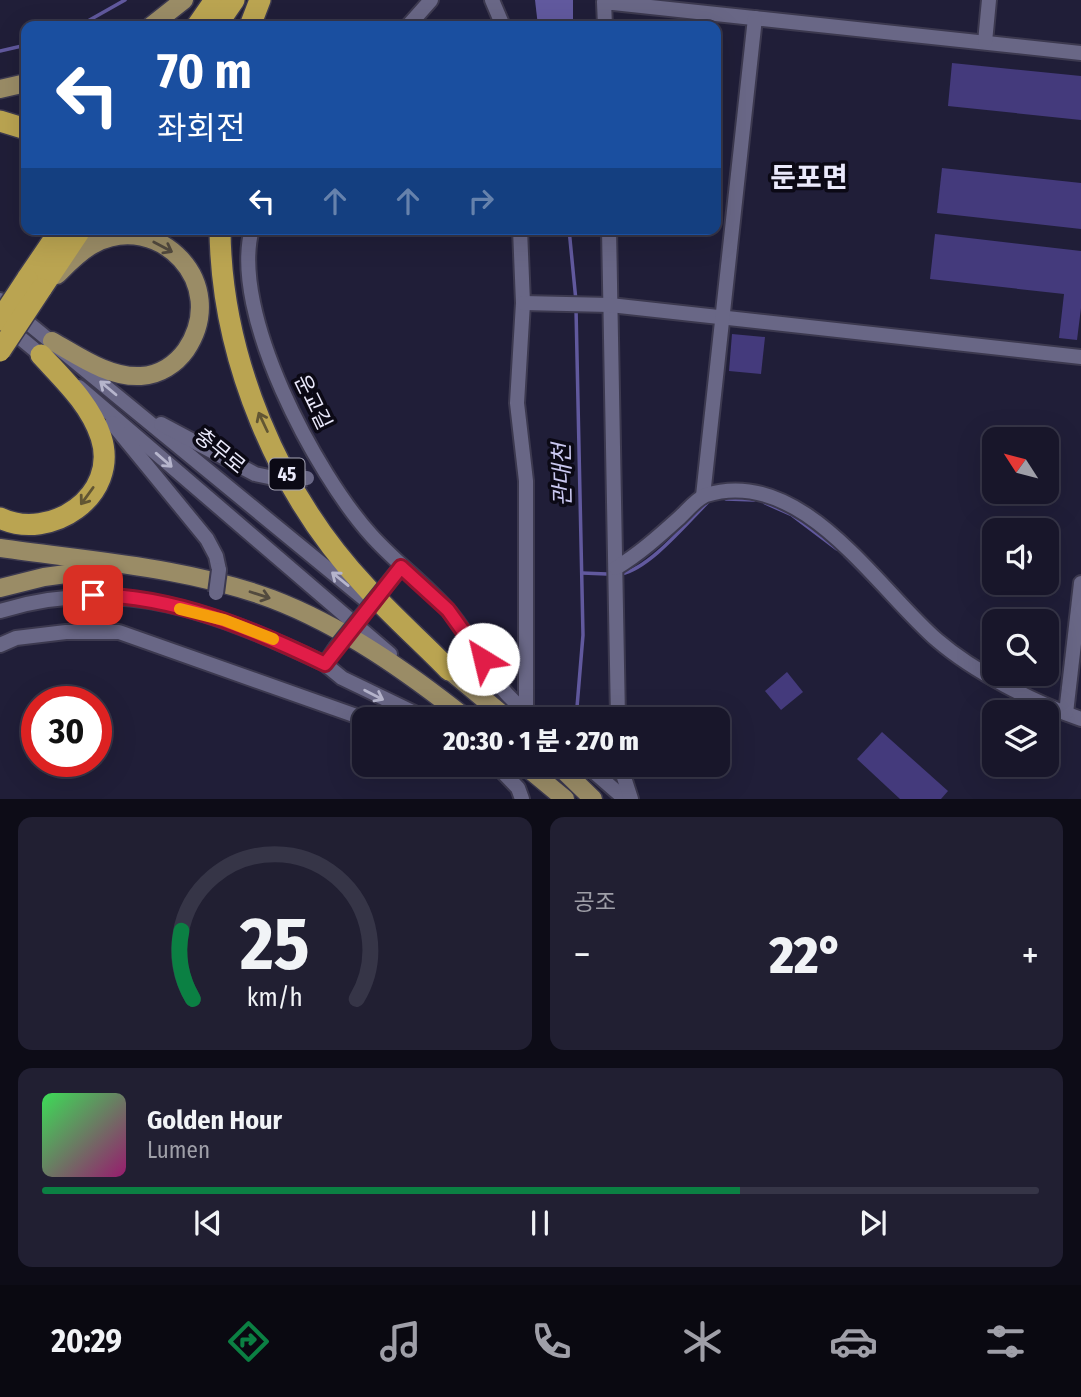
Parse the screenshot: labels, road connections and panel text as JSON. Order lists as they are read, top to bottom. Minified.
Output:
{"streets":{"highway":["45"],"main road":["충무로"],"street":["운교길"]},"crossings":[["충무로","45"]],"districts":["둔포면"],"water":["관대천"],"north":"top left","page":{"turn":["70 m","좌회전"],"limit":"30","trip":"20:30 · 1 분 · 270 m","tile":"공조","heat":["−","22°","+"],"song":["Golden Hour","Lumen"],"tabs":"20:29","gauge":["25","km/h"]}}
